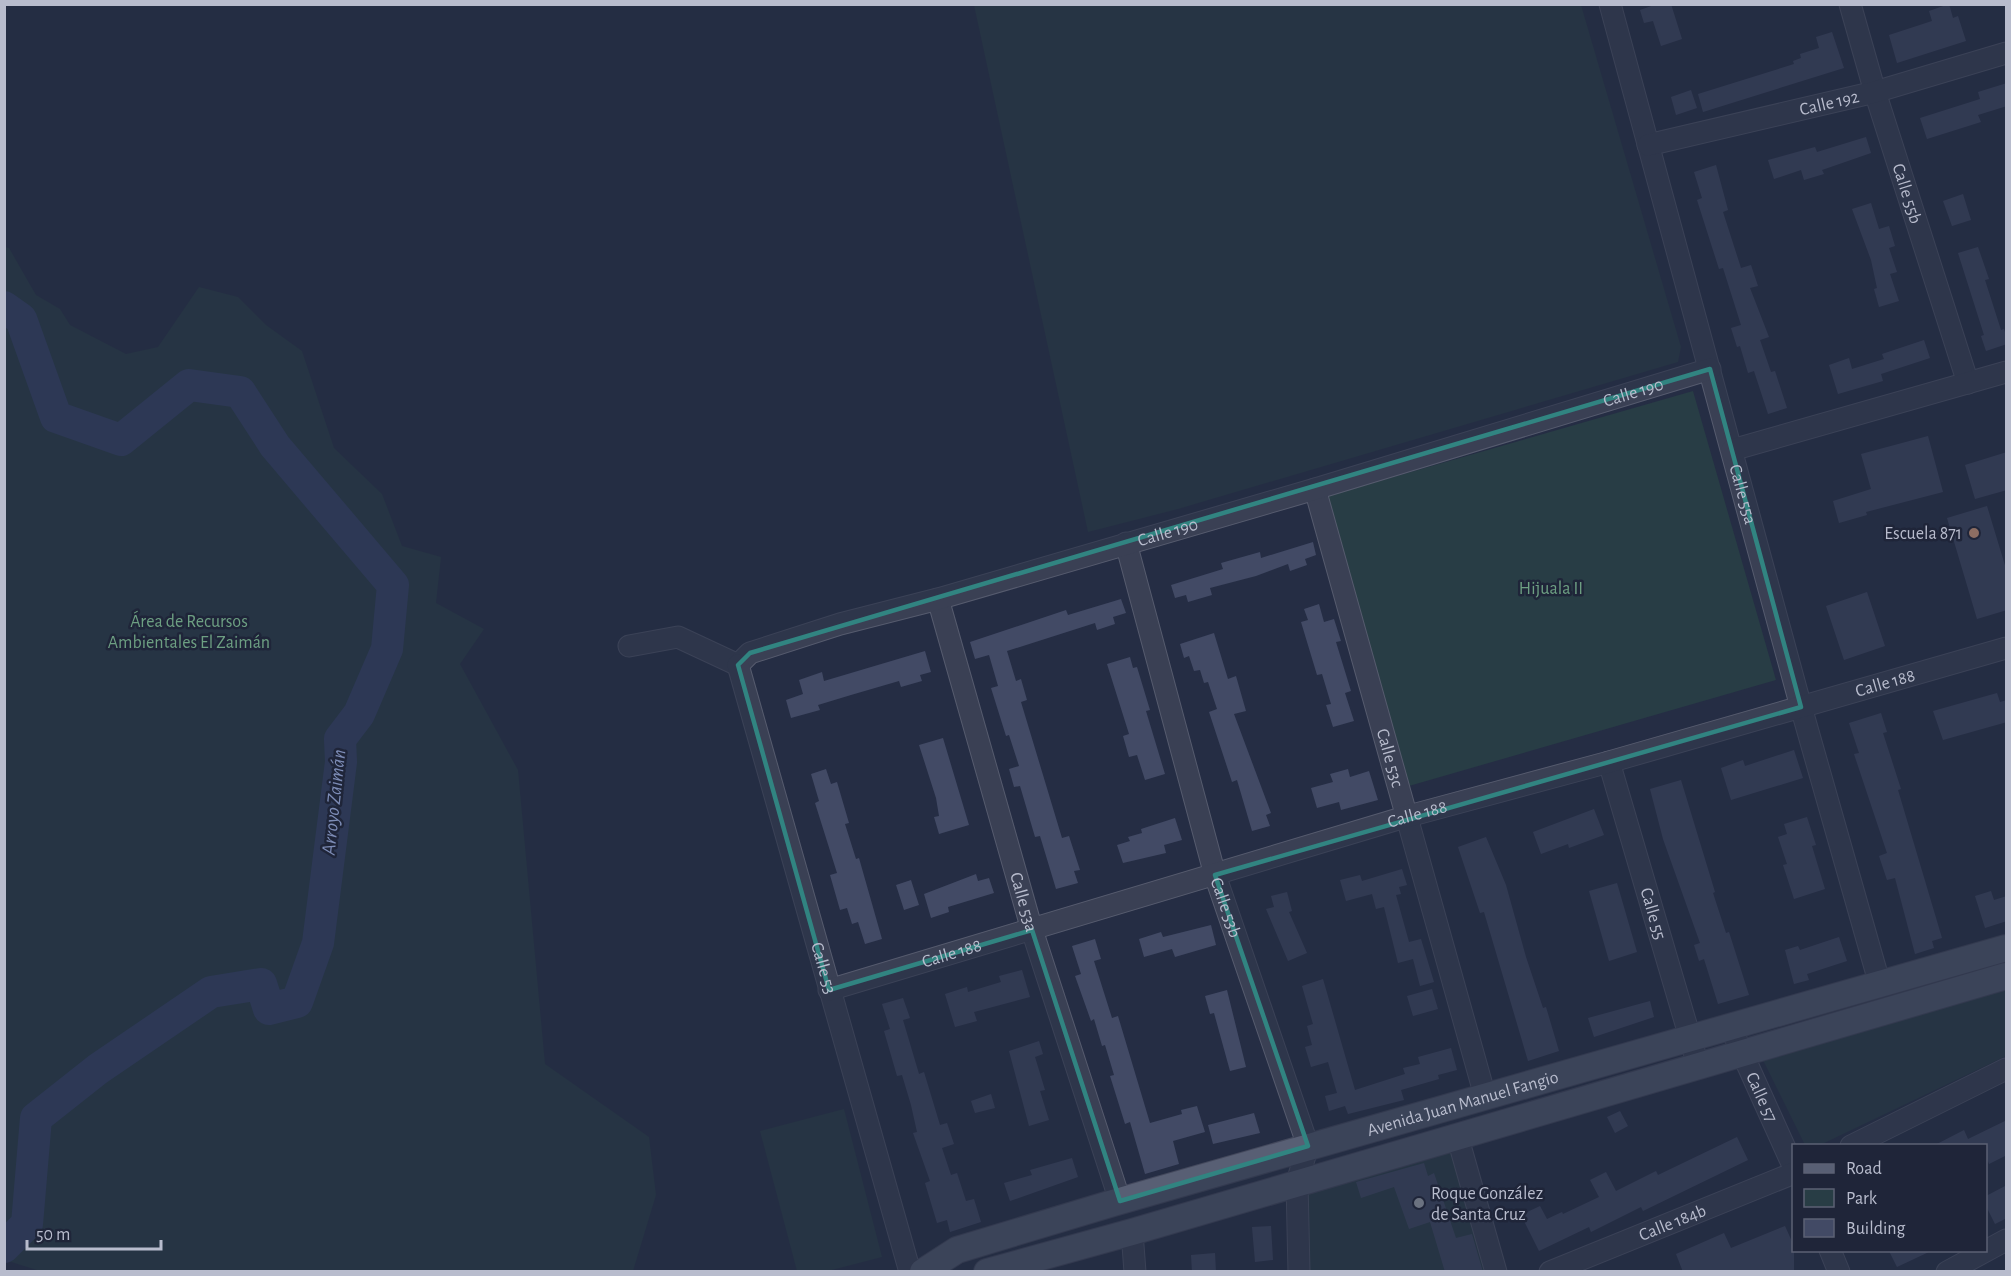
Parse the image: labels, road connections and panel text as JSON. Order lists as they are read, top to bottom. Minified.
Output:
{"streets":{"main road":["Avenida Juan Manuel Fangio"],"street":["Calle 192","Calle 55b","Calle 190","Calle 55a","Calle 188","Calle 53c","Calle 53a","Calle 53b","Calle 55","Calle 53","Calle 57","Calle 184b"]},"crossings":[["Calle 192","Calle 55b"],["Calle 192","Calle 55a"],["Calle 190","Calle 55a"],["Calle 190","Calle 53c"],["Calle 190","Calle 53a"],["Calle 190","Calle 53b"],["Calle 190","Calle 53"],["Calle 55a","Calle 188"],["Calle 55a","Avenida Juan Manuel Fangio"],["Calle 188","Calle 53c"],["Calle 188","Calle 53a"],["Calle 188","Calle 53b"],["Calle 188","Calle 55"],["Calle 188","Calle 53"],["Calle 53c","Avenida Juan Manuel Fangio"],["Calle 53a","Avenida Juan Manuel Fangio"],["Calle 53b","Avenida Juan Manuel Fangio"],["Calle 55","Avenida Juan Manuel Fangio"],["Calle 57","Avenida Juan Manuel Fangio"]],"water":["Arroyo Zaimán"],"parks":["Hijuala II","Área de Recursos Ambientales El Zaimán"],"places":["Escuela 871","Roque González de Santa Cruz"],"legend":["Road","Park","Building"],"scale_bar":"50 m"}
